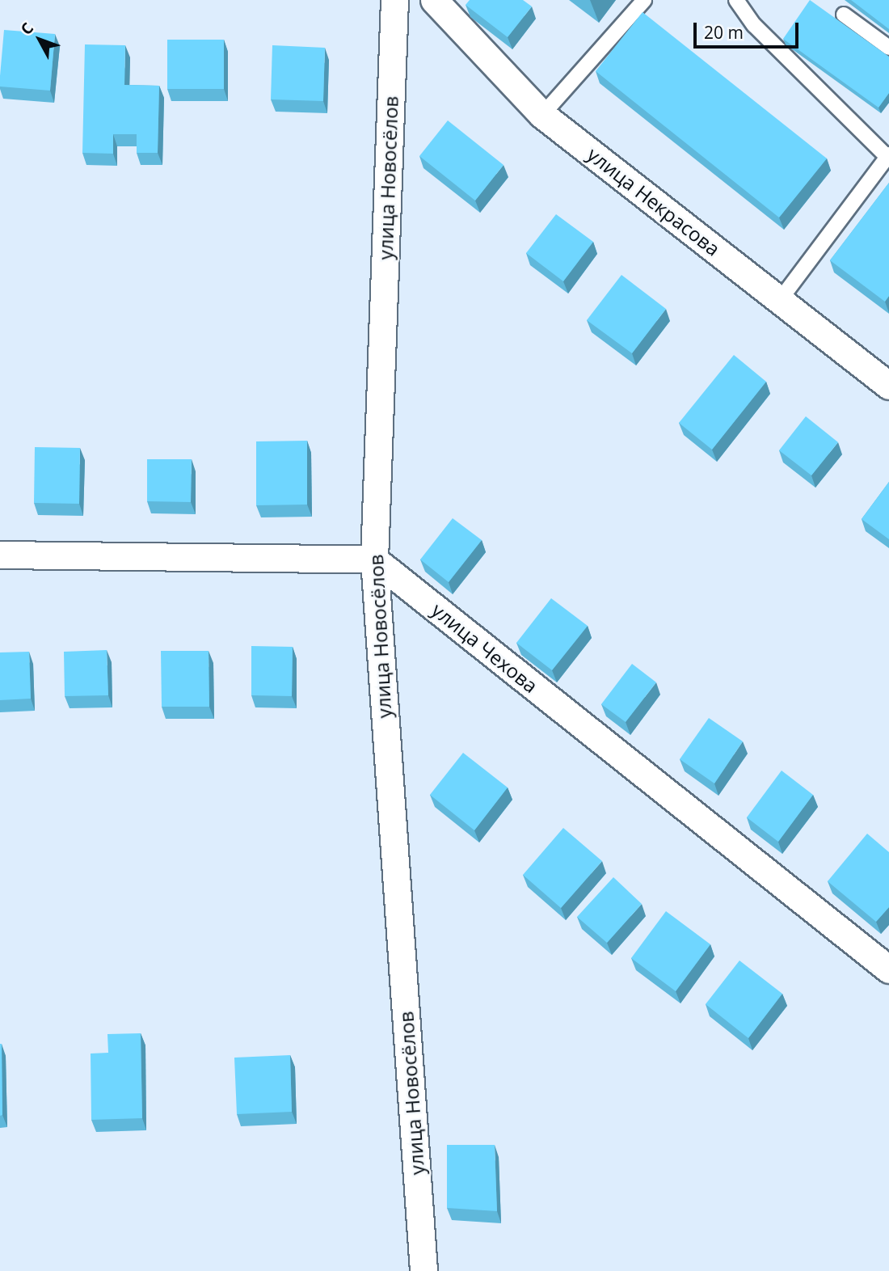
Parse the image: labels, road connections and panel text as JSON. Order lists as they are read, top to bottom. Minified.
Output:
{"streets":{"street":["улица Новосёлов","улица Некрасова","улица Чехова"]},"crossings":[["улица Новосёлов","улица Чехова"]],"scale_bar":"20 m","north":"top left"}
